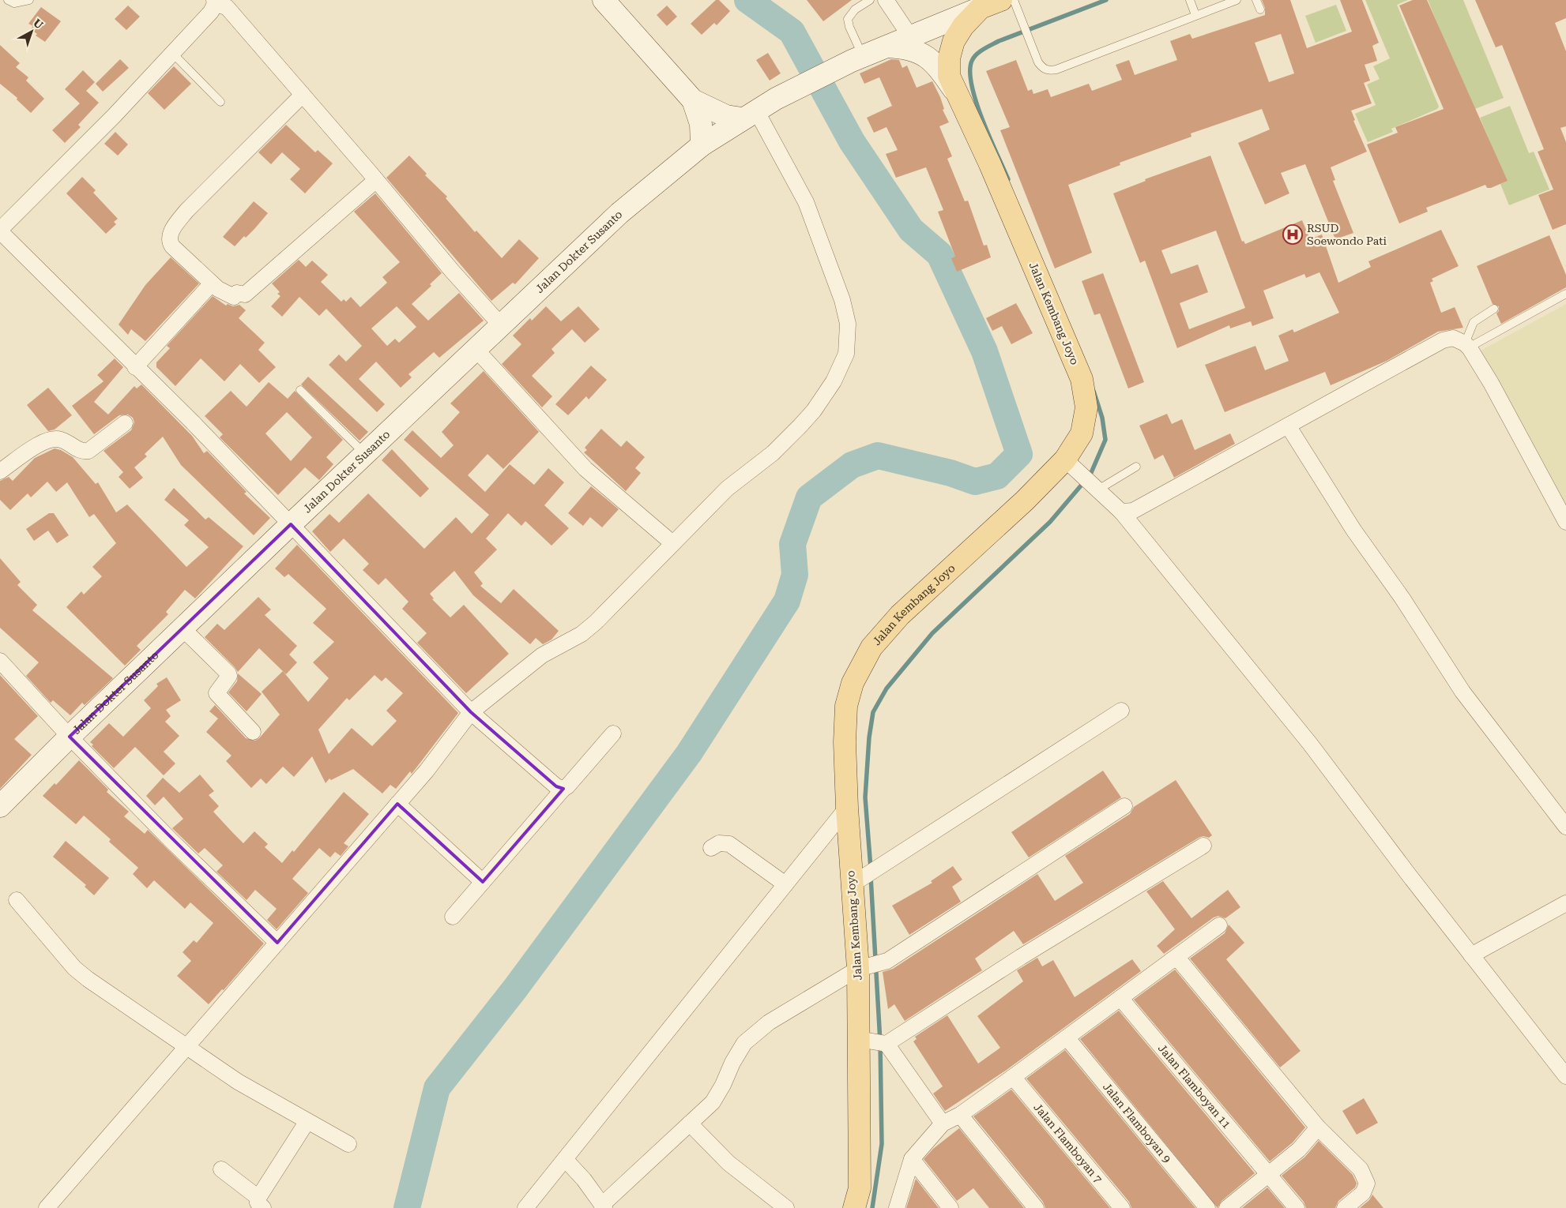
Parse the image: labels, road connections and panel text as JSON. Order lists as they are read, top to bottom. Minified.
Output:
{"streets":{"main road":["Jalan Dokter Susanto","Jalan Kembang Joyo"],"street":["Jalan Flamboyan 11","Jalan Flamboyan 9","Jalan Flamboyan 7"]},"places":{"hospital":["RSUD Soewondo Pati"]},"north":"top right"}
